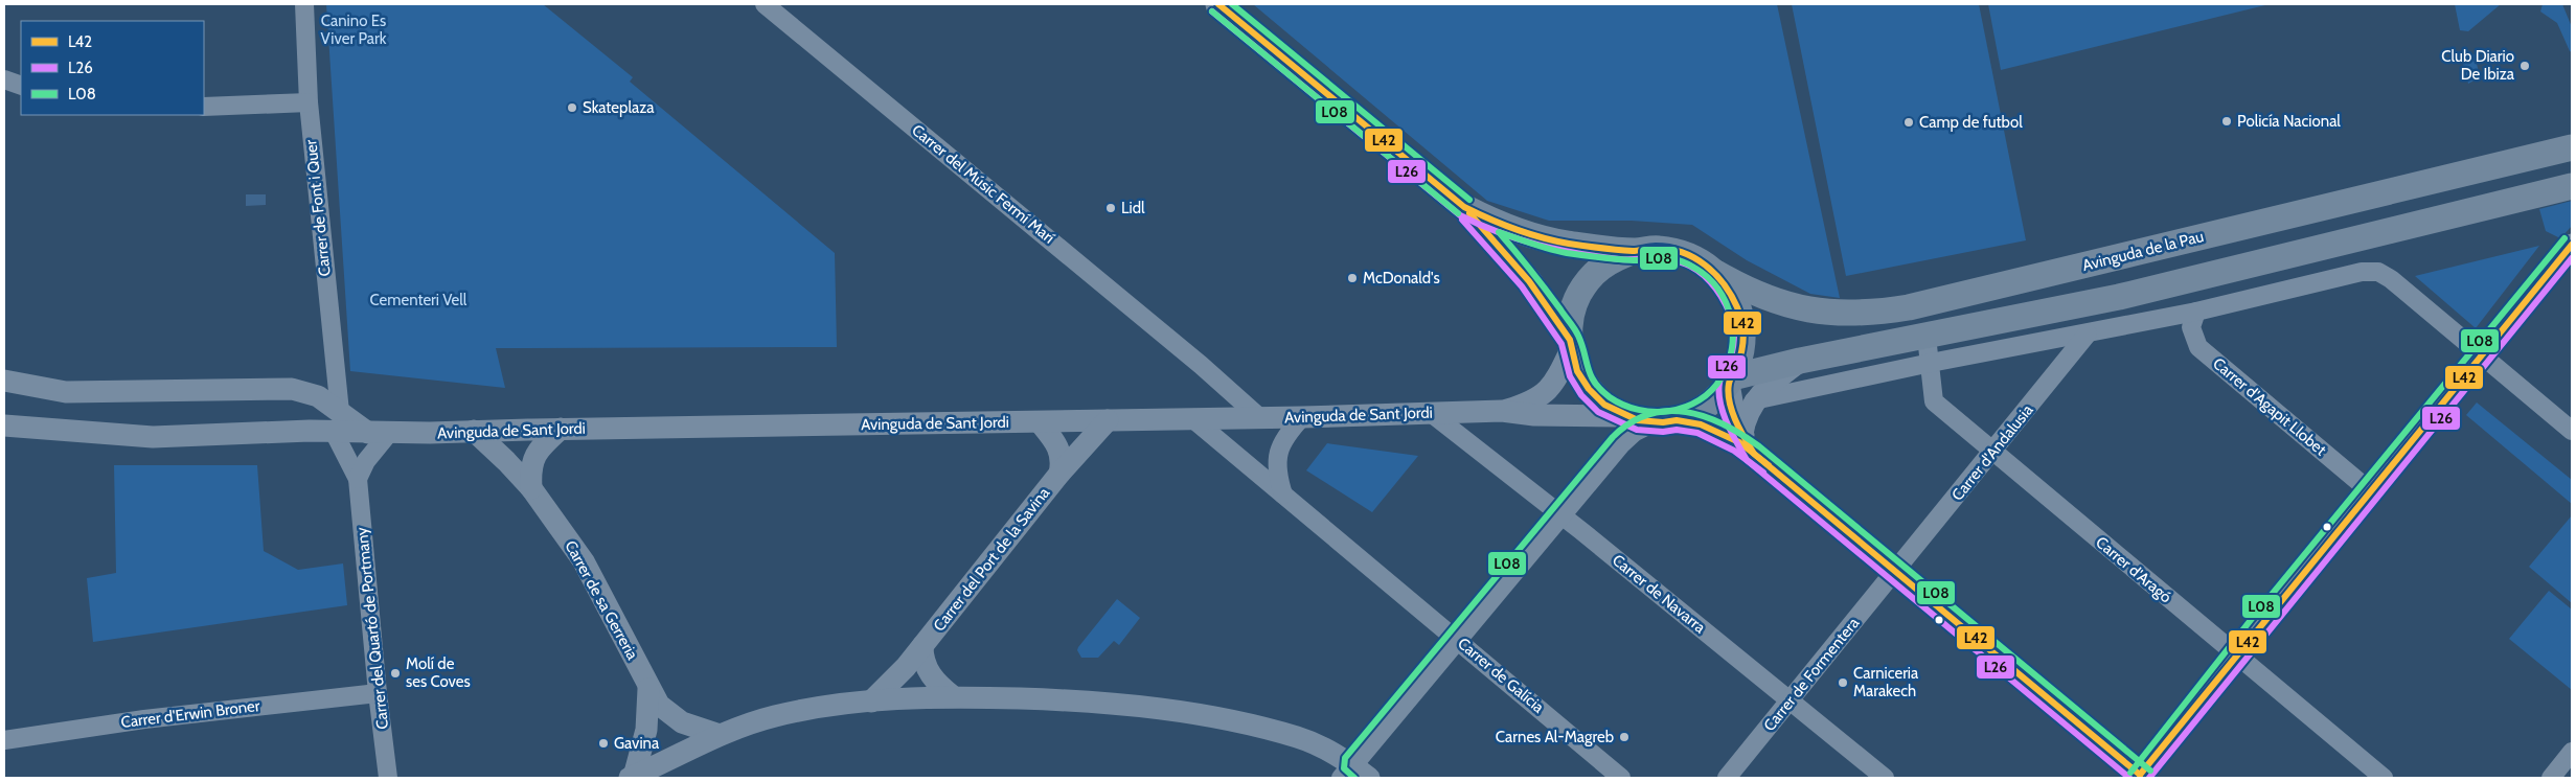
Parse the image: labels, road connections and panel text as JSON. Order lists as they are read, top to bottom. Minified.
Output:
{"streets":{"main road":["Avinguda de la Pau"],"street":["Carrer del Músic Fermí Marí","Carrer de Font i Quer","Carrer d'Agapit Llobet","Avinguda de Sant Jordi","Carrer d'Andalusia","Carrer del Port de la Savina","Carrer d'Aragó","Carrer de Navarra","Carrer de sa Gerreria","Carrer del Quartó de Portmany","Carrer de Formentera","Carrer de Galícia","Carrer d'Erwin Broner"]},"crossings":[["Carrer del Músic Fermí Marí","Avinguda de Sant Jordi"],["Carrer de Font i Quer","Avinguda de Sant Jordi"],["Carrer de Font i Quer","Carrer del Quartó de Portmany"],["Avinguda de la Pau","Avinguda de Sant Jordi"],["Avinguda de Sant Jordi","Carrer del Port de la Savina"],["Avinguda de Sant Jordi","Carrer de Navarra"],["Avinguda de Sant Jordi","Carrer de sa Gerreria"],["Avinguda de Sant Jordi","Carrer del Quartó de Portmany"],["Avinguda de Sant Jordi","Carrer de Galícia"],["Carrer d'Andalusia","Carrer d'Aragó"],["Carrer d'Andalusia","Carrer de Formentera"],["Carrer de Navarra","Carrer de Formentera"],["Carrer del Quartó de Portmany","Carrer d'Erwin Broner"]],"parks":["Canino Es Viver Park","Cementeri Vell"],"places":["Club Diario De Ibiza","Skateplaza","Policía Nacional","Camp de futbol","Lidl","McDonald's","Molí de ses Coves","Carniceria Marakech","Carnes Al-Magreb","Gavina"],"lines":["transit line L42","transit line L08","transit line L26"],"legend":["L42","L26","L08"]}
